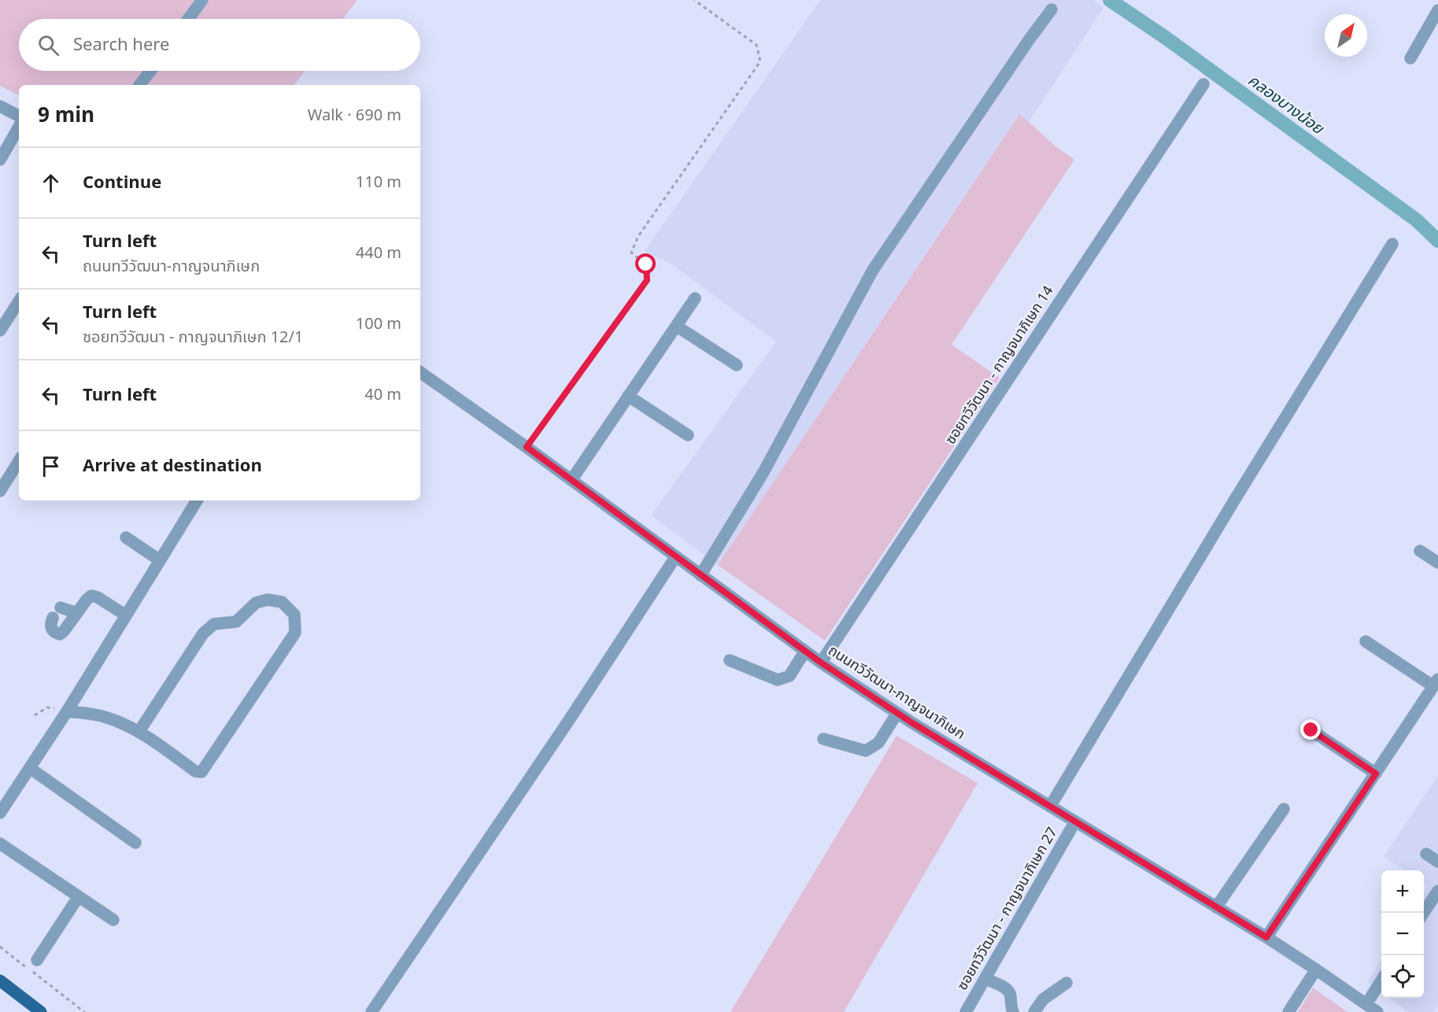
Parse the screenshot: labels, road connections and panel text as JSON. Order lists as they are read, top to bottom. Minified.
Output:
{"streets":{"street":["ซอยทวีวัฒนา - กาญจนาภิเษก 14","ถนนทวีวัฒนา-กาญจนาภิเษก","ซอยทวีวัฒนา - กาญจนาภิเษก 27"]},"crossings":[["ซอยทวีวัฒนา - กาญจนาภิเษก 14","ถนนทวีวัฒนา-กาญจนาภิเษก"],["ถนนทวีวัฒนา-กาญจนาภิเษก","ซอยทวีวัฒนา - กาญจนาภิเษก 27"]],"water":["คลองบางน้อย"],"north":"top right","page":{"search":"Search here","heading":["9 min","Walk · 690 m"],"list":[["Continue","110 m"],["Turn left","ถนนทวีวัฒนา-กาญจนาภิเษก","440 m"],["Turn left","ซอยทวีวัฒนา - กาญจนาภิเษก 12/1","100 m"],["Turn left","40 m"],"Arrive at destination"],"map_buttons":["+","−"]}}
